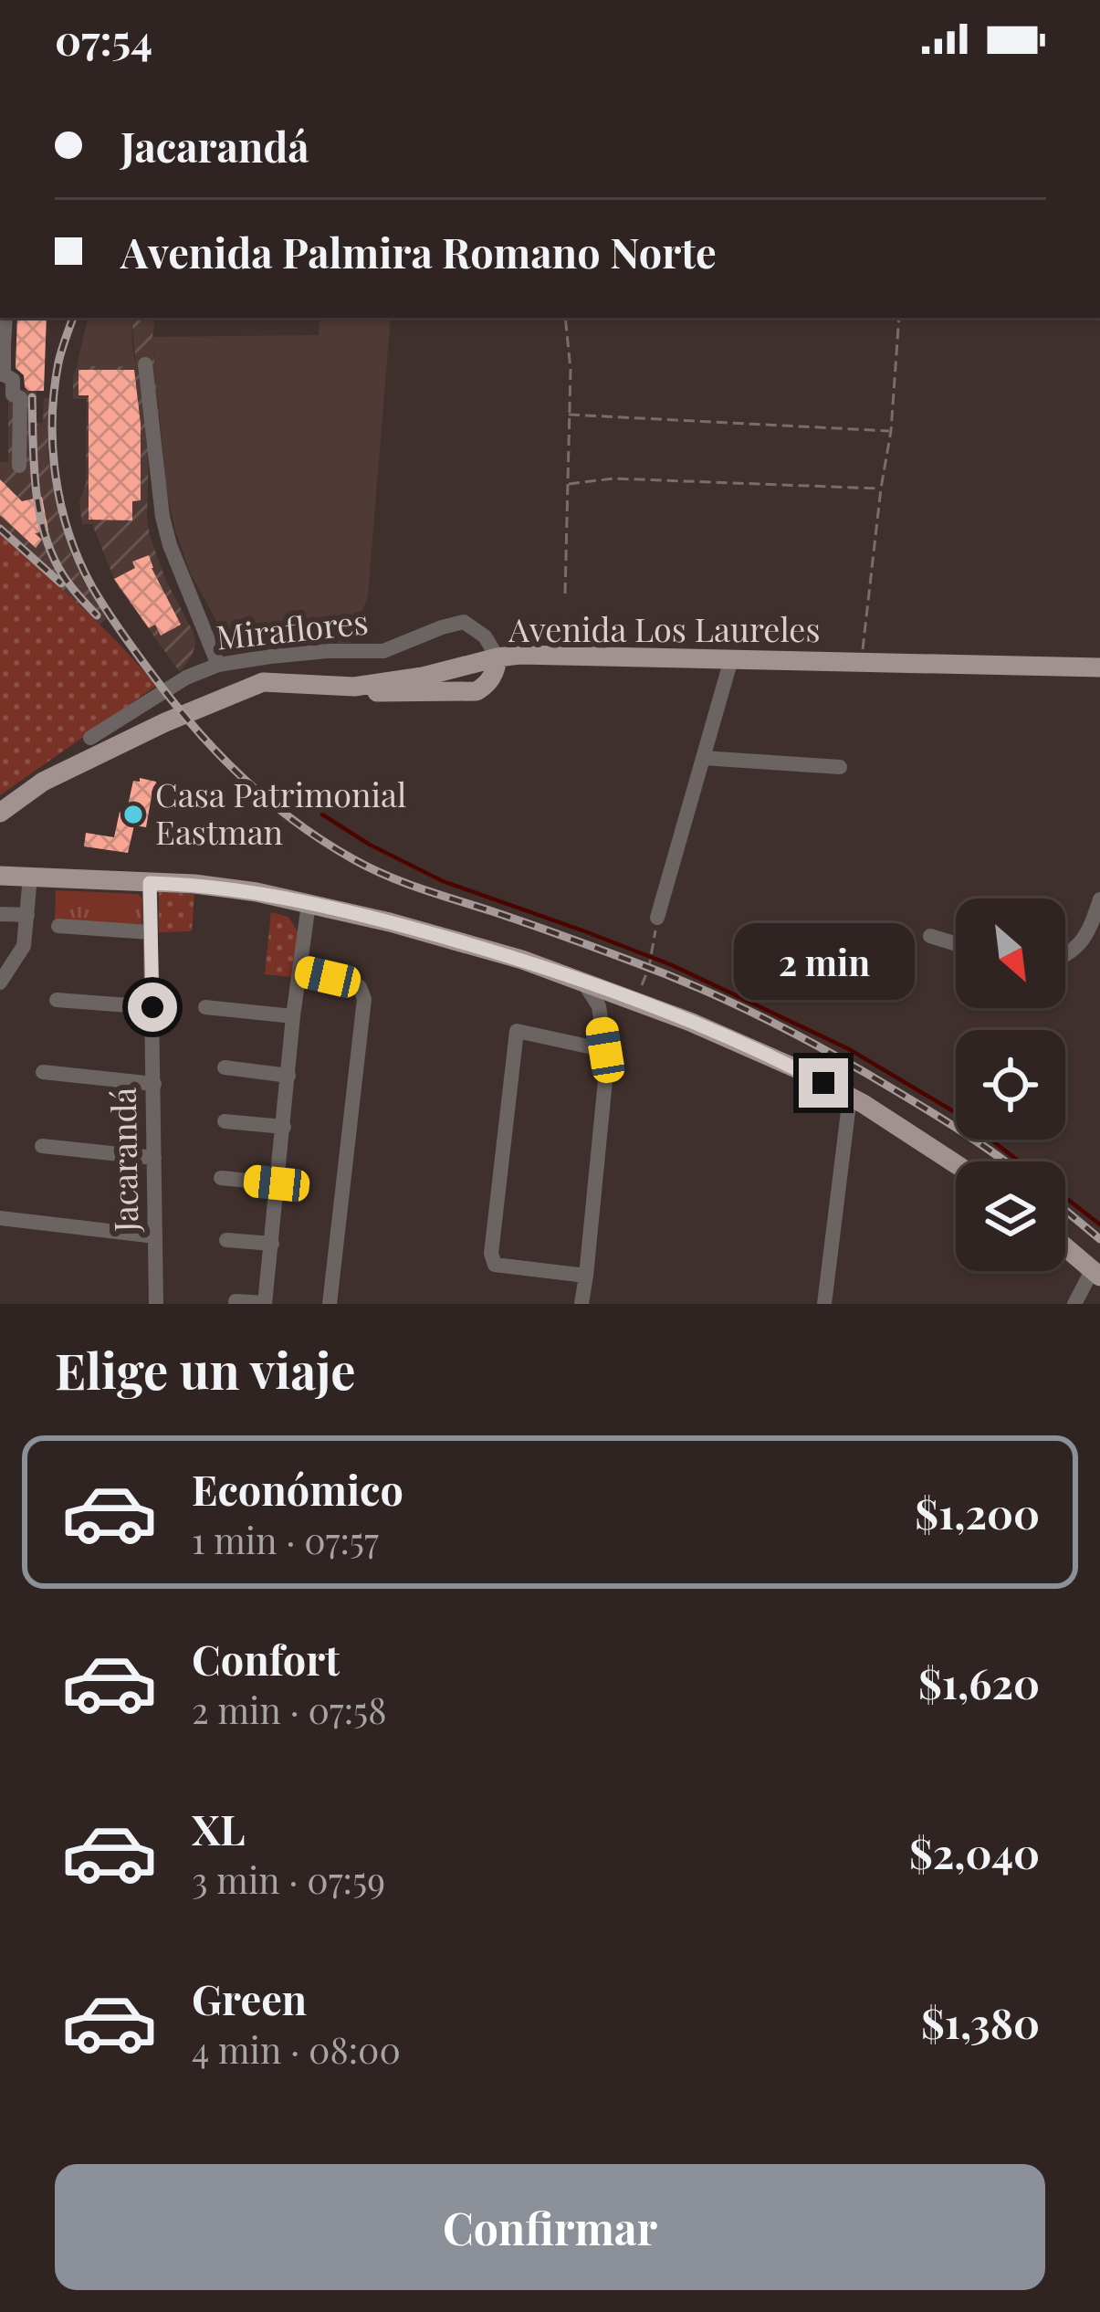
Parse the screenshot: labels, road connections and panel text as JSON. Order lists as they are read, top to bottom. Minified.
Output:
{"streets":{"main road":["Avenida Los Laureles"],"street":["Miraflores","Jacarandá"]},"crossings":[["Miraflores","Avenida Los Laureles"]],"places":["Casa Patrimonial Eastman"],"north":"bottom right","page":{"status":"07:54","banner":["Jacarandá","Avenida Palmira Romano Norte"],"bubble":"2 min","heading":"Elige un viaje","list":[{"name":"Económico","note":"1 min · 07:57","value":"$1,200"},{"name":"Confort","note":"2 min · 07:58","value":"$1,620"},{"name":"XL","note":"3 min · 07:59","value":"$2,040"},{"name":"Green","note":"4 min · 08:00","value":"$1,380"}],"buttons":"Confirmar"}}
